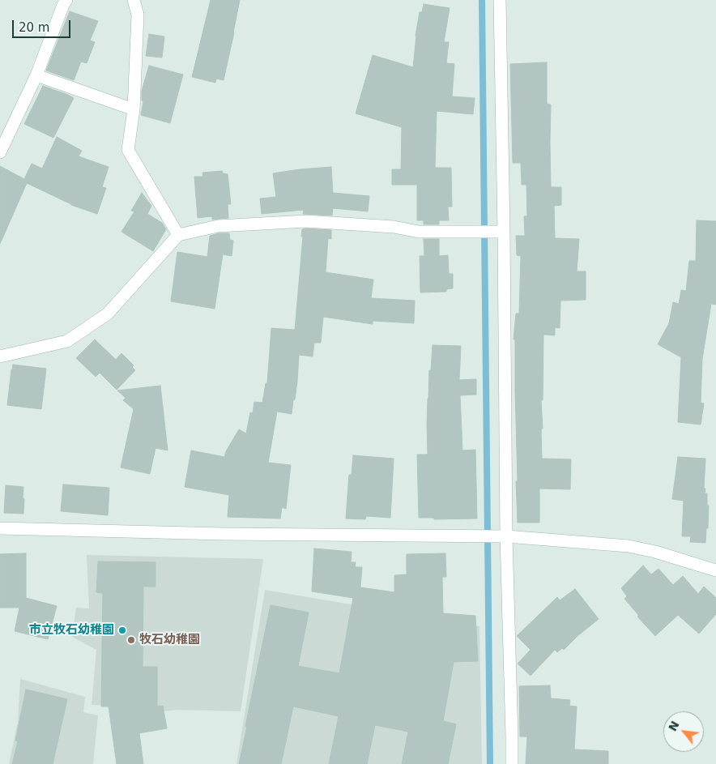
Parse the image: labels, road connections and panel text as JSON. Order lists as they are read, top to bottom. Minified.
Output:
{"places":["市立牧石幼稚園","牧石幼稚園"],"scale_bar":"20 m","north":"top left"}
